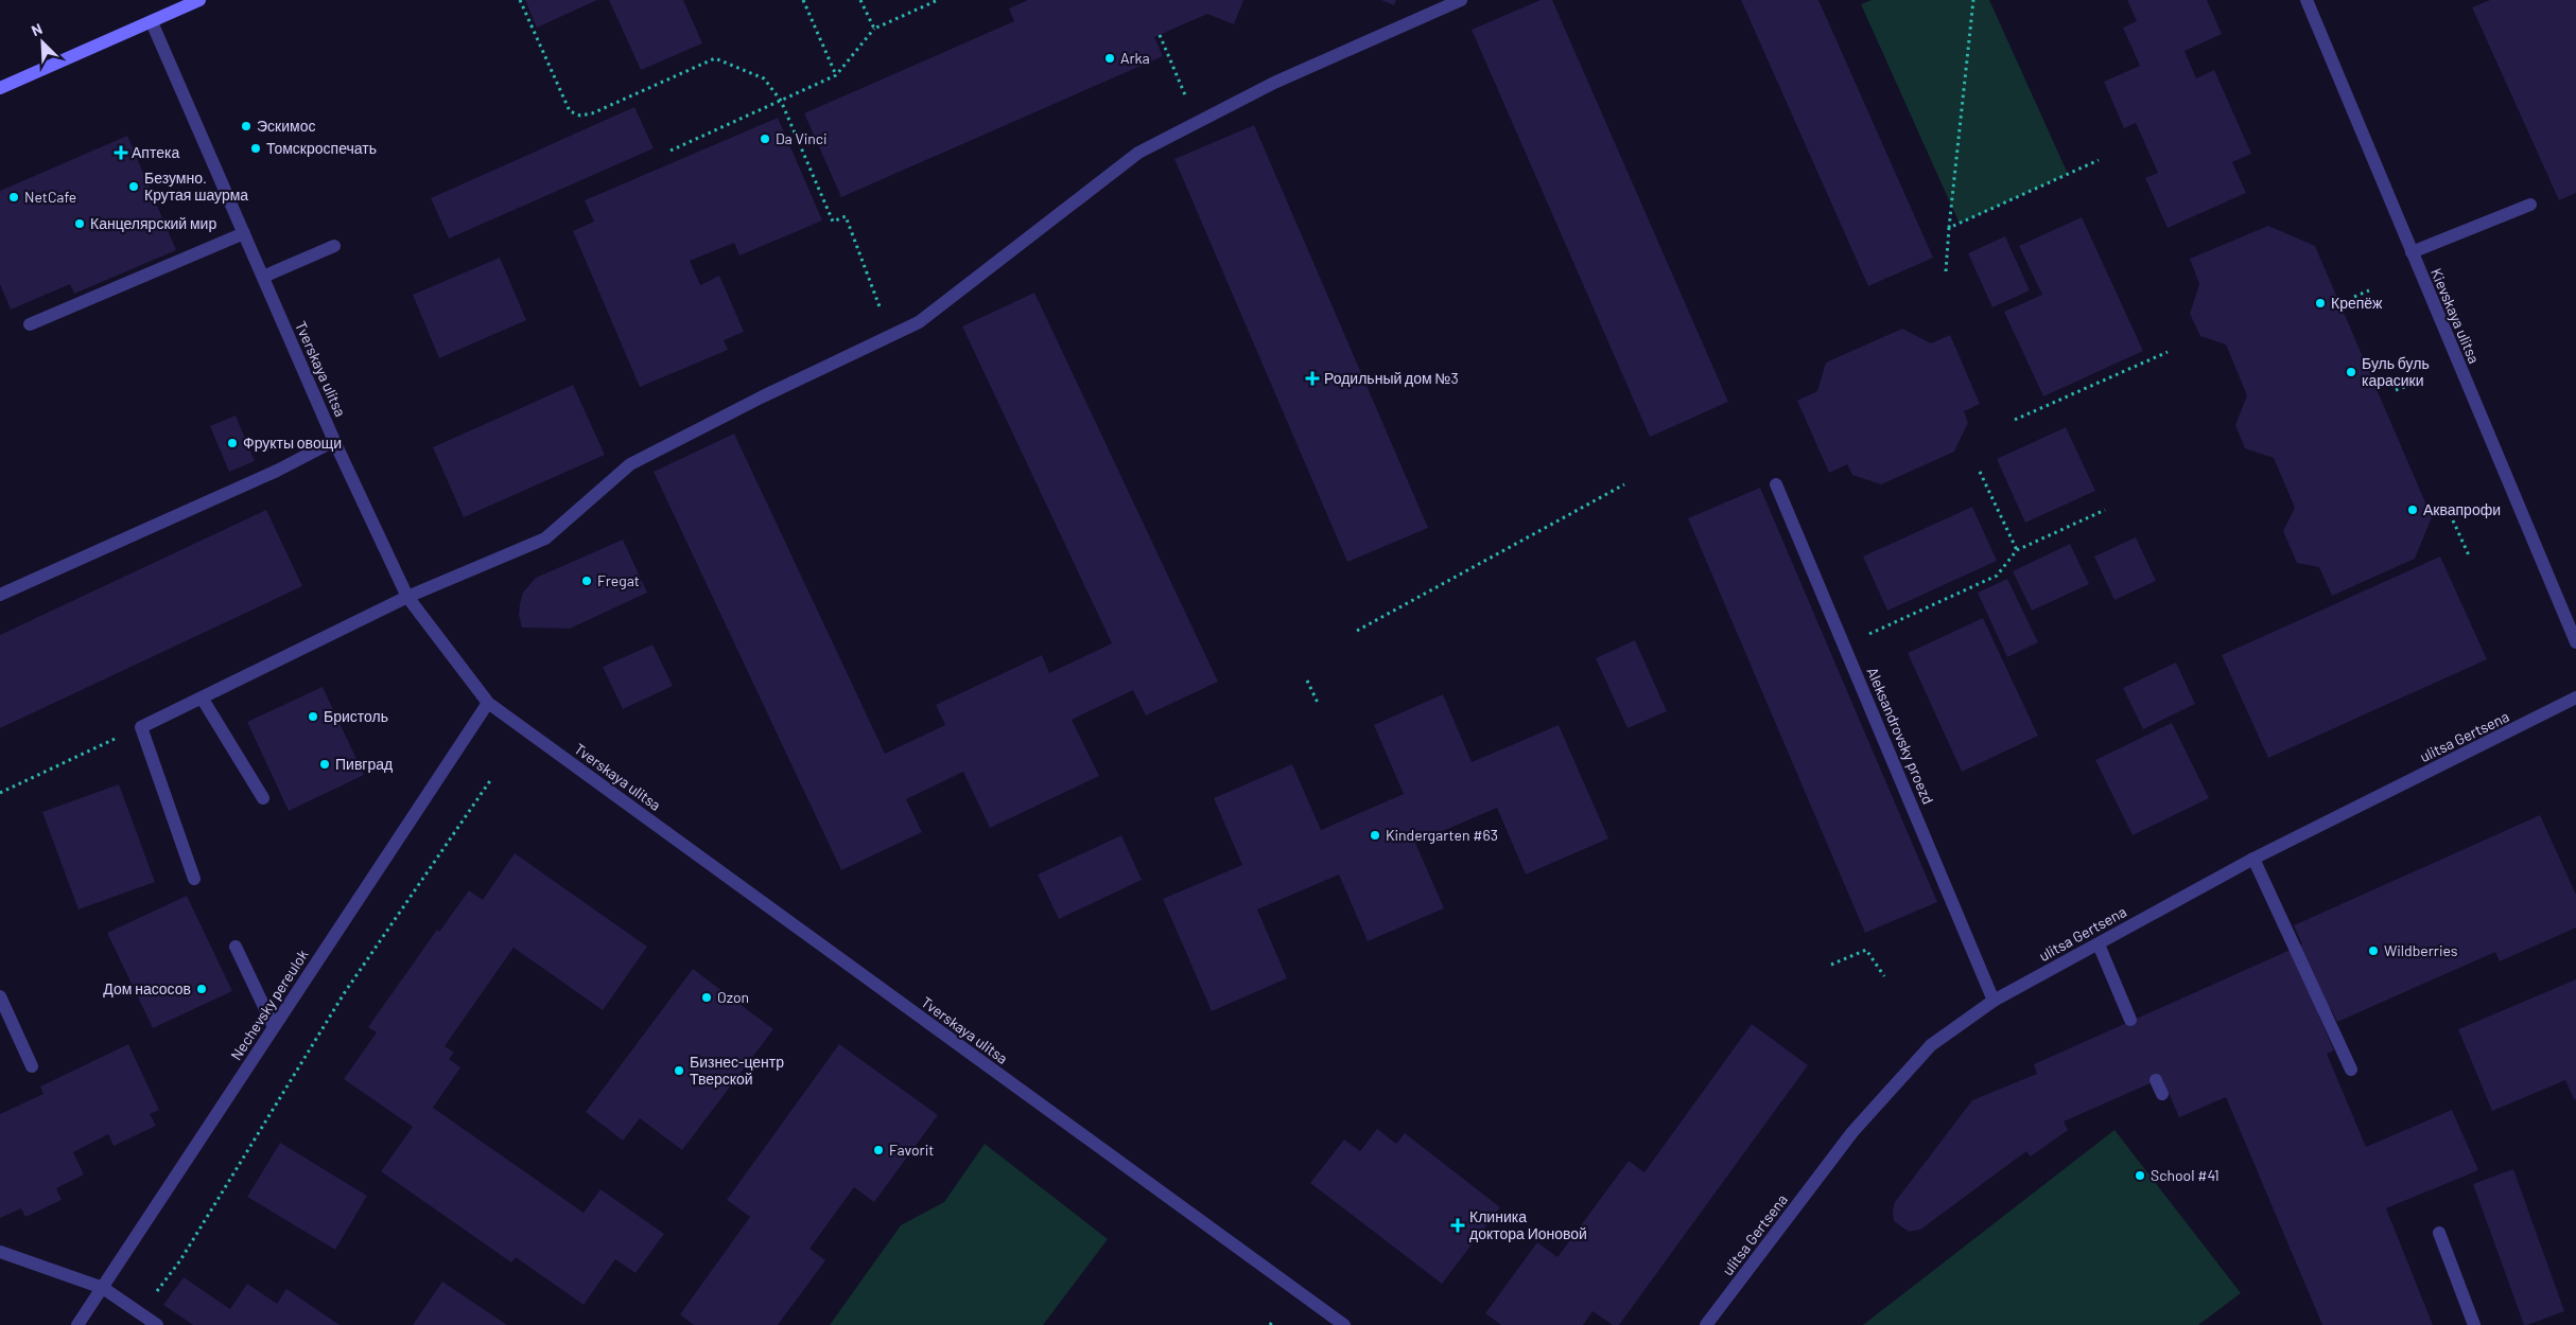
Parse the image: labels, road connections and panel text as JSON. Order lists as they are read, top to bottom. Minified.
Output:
{"streets":{"street":["Kievskaya ulitsa","Tverskaya ulitsa","Aleksandrovsky proezd","ulitsa Gertsena","Nechevsky pereulok"]},"crossings":[["Tverskaya ulitsa","Nechevsky pereulok"],["Aleksandrovsky proezd","ulitsa Gertsena"]],"places":{"other":["Arka","Эскимос","Da Vinci","Томскроспечать","Безумно. Крутая шаурма","NetCafe","Канцелярский мир","Крепёж","Буль буль карасики","Фрукты овощи","Аквапрофи","Fregat","Бристоль","Пивград","Kindergarten #63","Wildberries","Дом насосов","Ozon","Бизнес-центр Тверской","Favorit","School #41"],"health":["Аптека","Родильный дом №3","Клиника доктора Ионовой"]},"north":"top left"}
